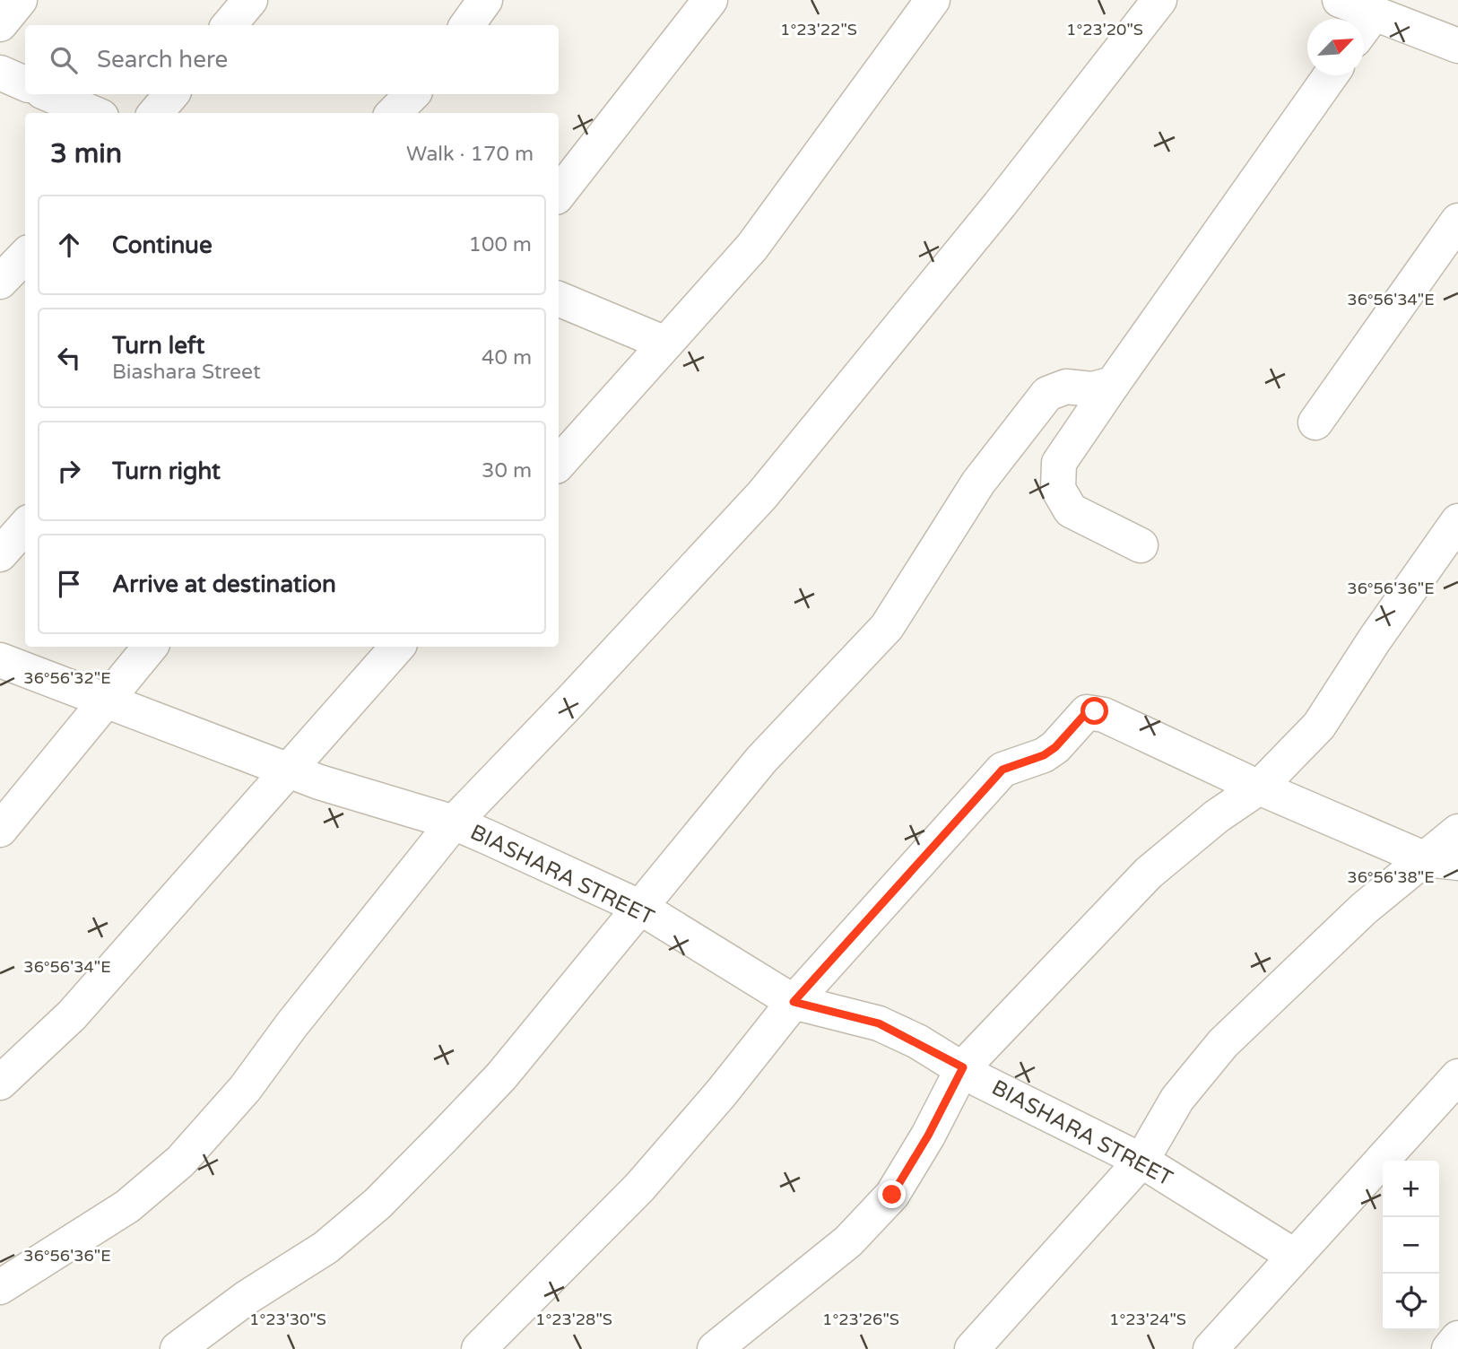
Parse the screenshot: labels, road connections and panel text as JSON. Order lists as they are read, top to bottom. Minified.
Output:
{"streets":{"street":["BIASHARA STREET"]},"north":"top right","page":{"search":"Search here","heading":["3 min","Walk · 170 m"],"list":[["Continue","100 m"],["Turn left","Biashara Street","40 m"],["Turn right","30 m"],"Arrive at destination"],"map_buttons":["+","−"]},"coordinates":["1°23'22\"S","1°23'20\"S","36°56'34\"E","36°56'36\"E","36°56'32\"E","36°56'38\"E","1°23'30\"S","1°23'28\"S","1°23'26\"S","1°23'24\"S"]}
